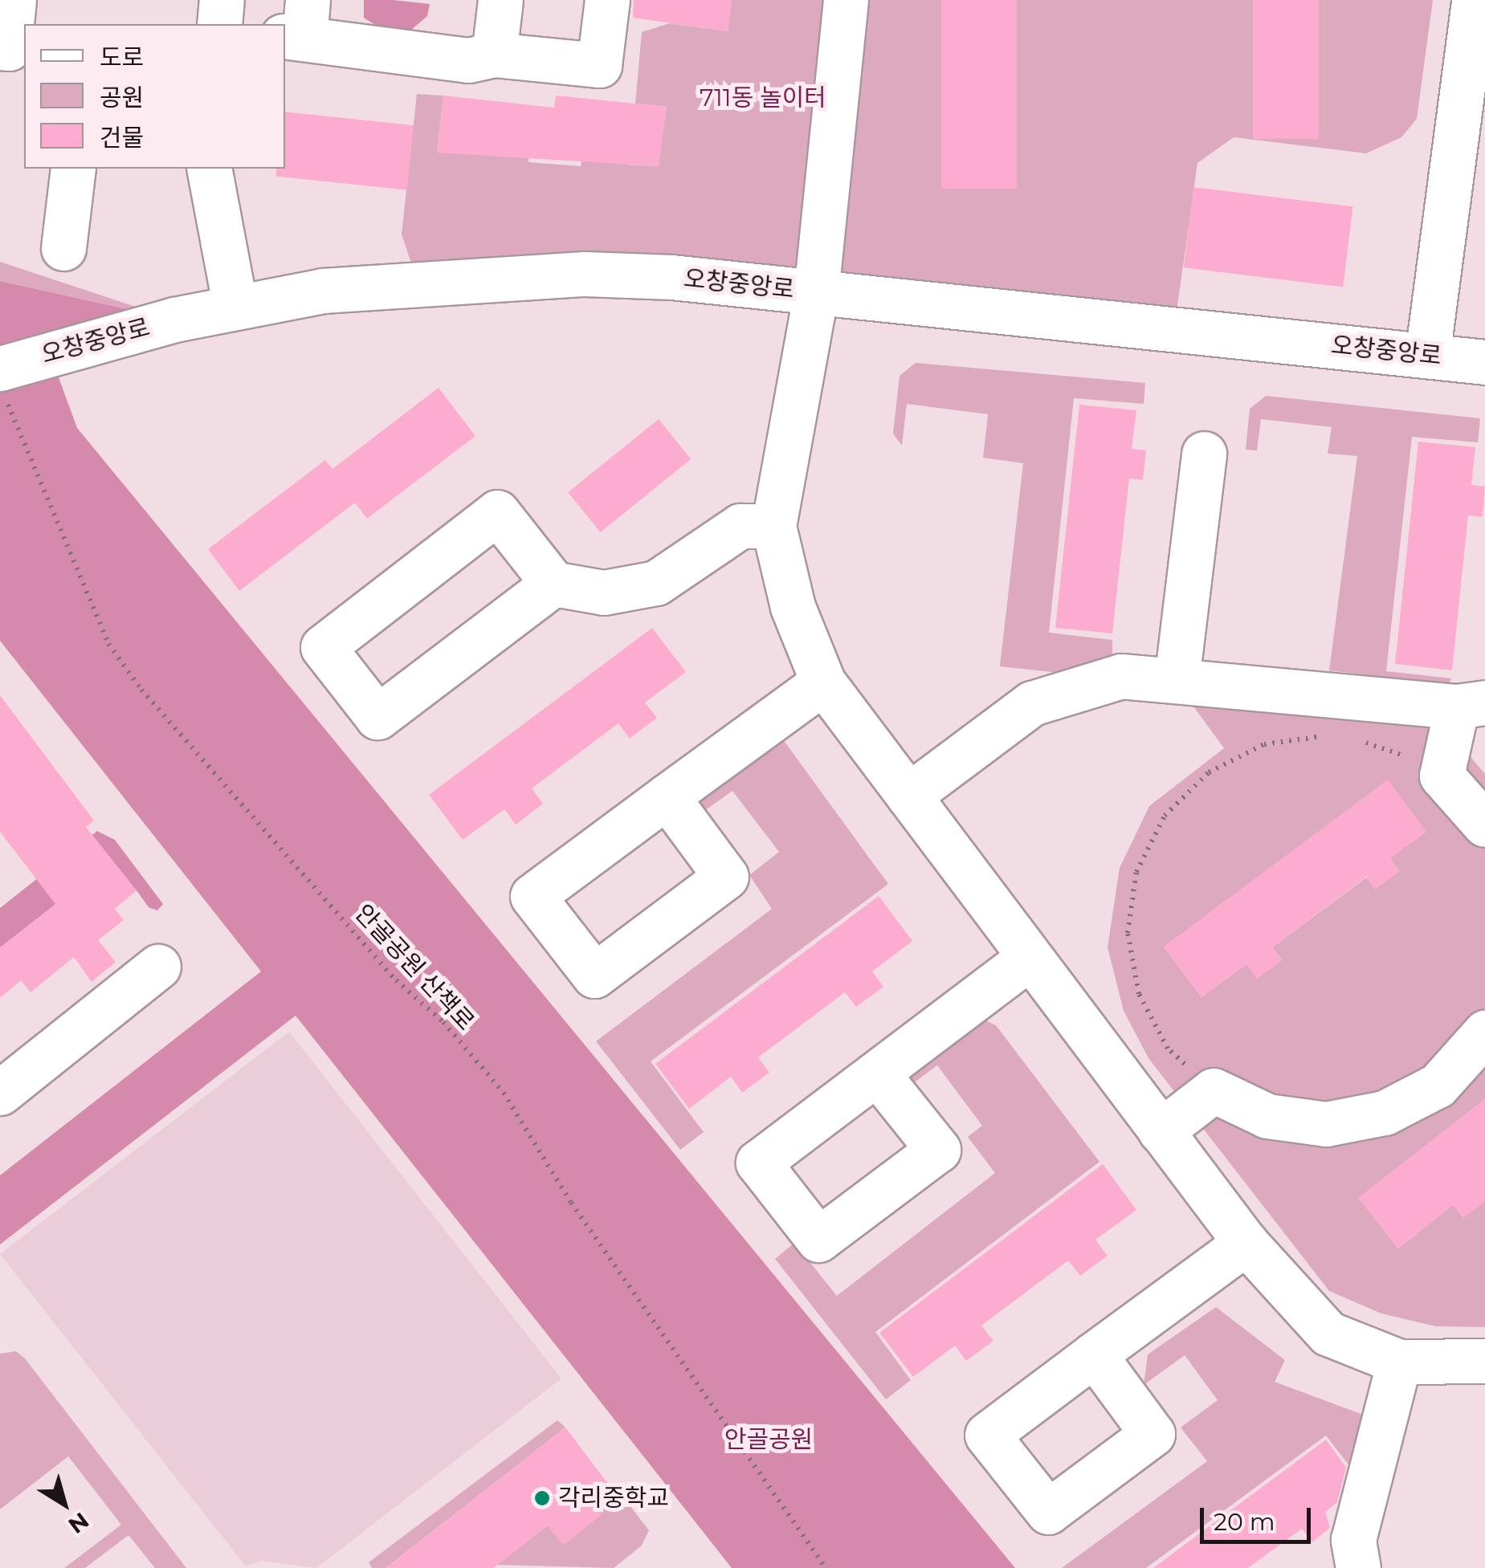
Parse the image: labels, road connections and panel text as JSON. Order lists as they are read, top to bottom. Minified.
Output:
{"streets":{"street":["오창중앙로"],"path":["안골공원 산책로"]},"crossings":[["오창중앙로","안골공원 산책로"]],"parks":["711동 놀이터","안골공원"],"places":["각리중학교"],"legend":["도로","공원","건물"],"scale_bar":"20 m","north":"bottom right"}
